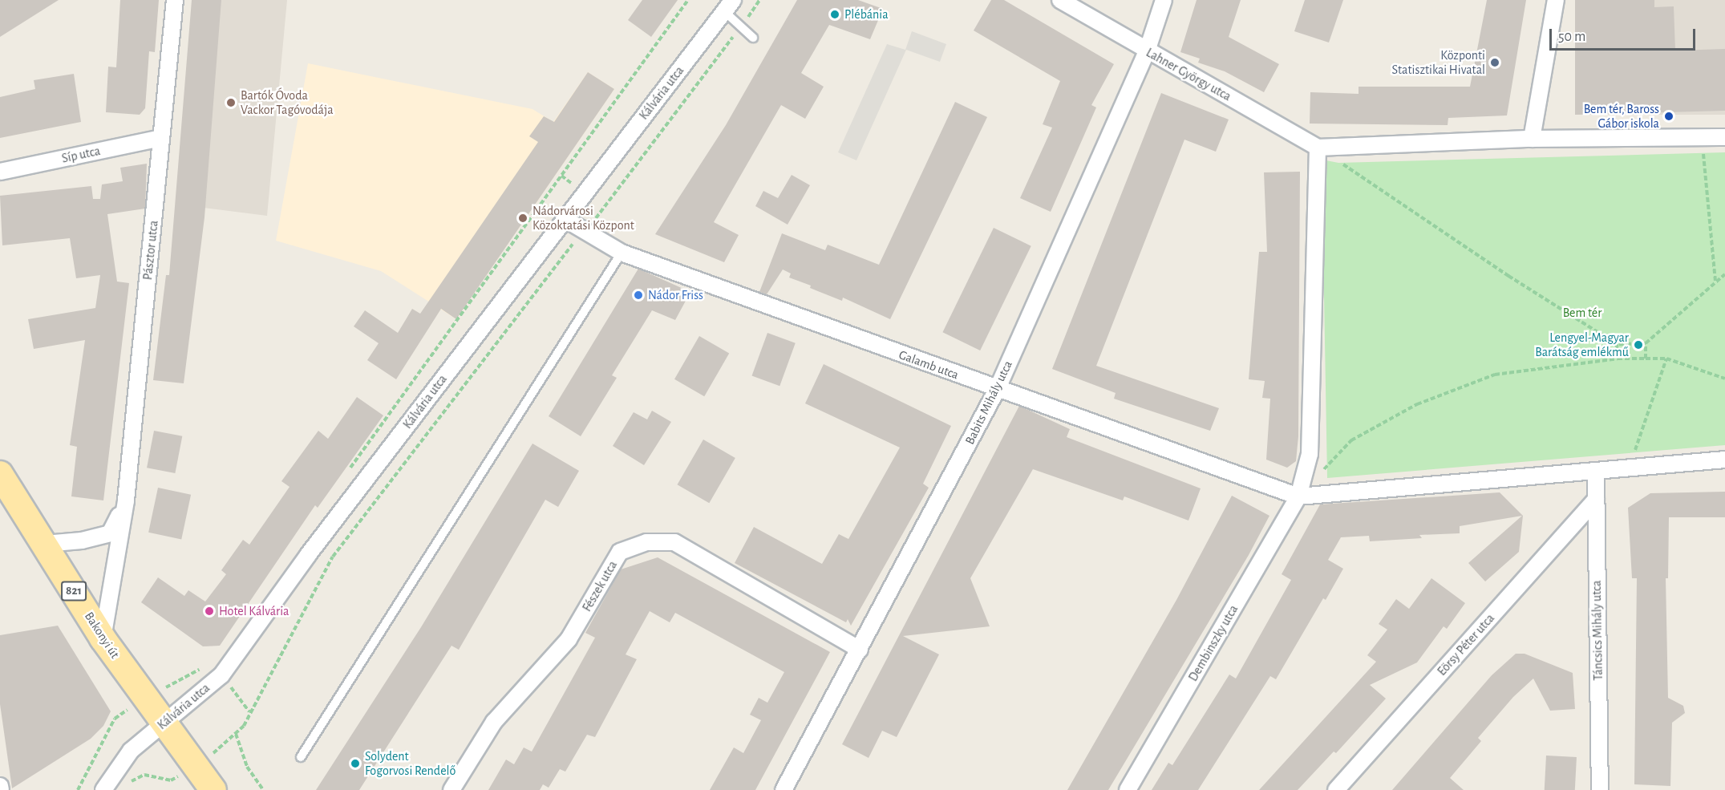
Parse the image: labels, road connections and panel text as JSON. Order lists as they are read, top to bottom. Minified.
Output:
{"streets":{"main road":["821","Bakonyi út"],"street":["Lahner György utca","Kálvária utca","Síp utca","Pásztor utca","Galamb utca","Babits Mihály utca","Fészek utca","Táncsics Mihály utca","Dembinszky utca","Eörsy Péter utca"]},"crossings":[["Lahner György utca","Babits Mihály utca"],["Kálvária utca","Galamb utca"],["Kálvária utca","Bakonyi út"],["Síp utca","Pásztor utca"],["Pásztor utca","Bakonyi út"],["Galamb utca","Babits Mihály utca"],["Galamb utca","Dembinszky utca"],["Babits Mihály utca","Fészek utca"],["Táncsics Mihály utca","Eörsy Péter utca"]],"parks":["Bem tér"],"places":["Plébánia","Központi Statisztikai Hivatal","Bartók Óvoda Vackor Tagóvodája","Bem tér, Baross Gábor iskola","Nádorvárosi Közoktatási Központ","Nádor Friss","Lengyel-Magyar Barátság emlékmű","Hotel Kálvária","Solydent Fogorvosi Rendelő"],"scale_bar":"50 m"}
